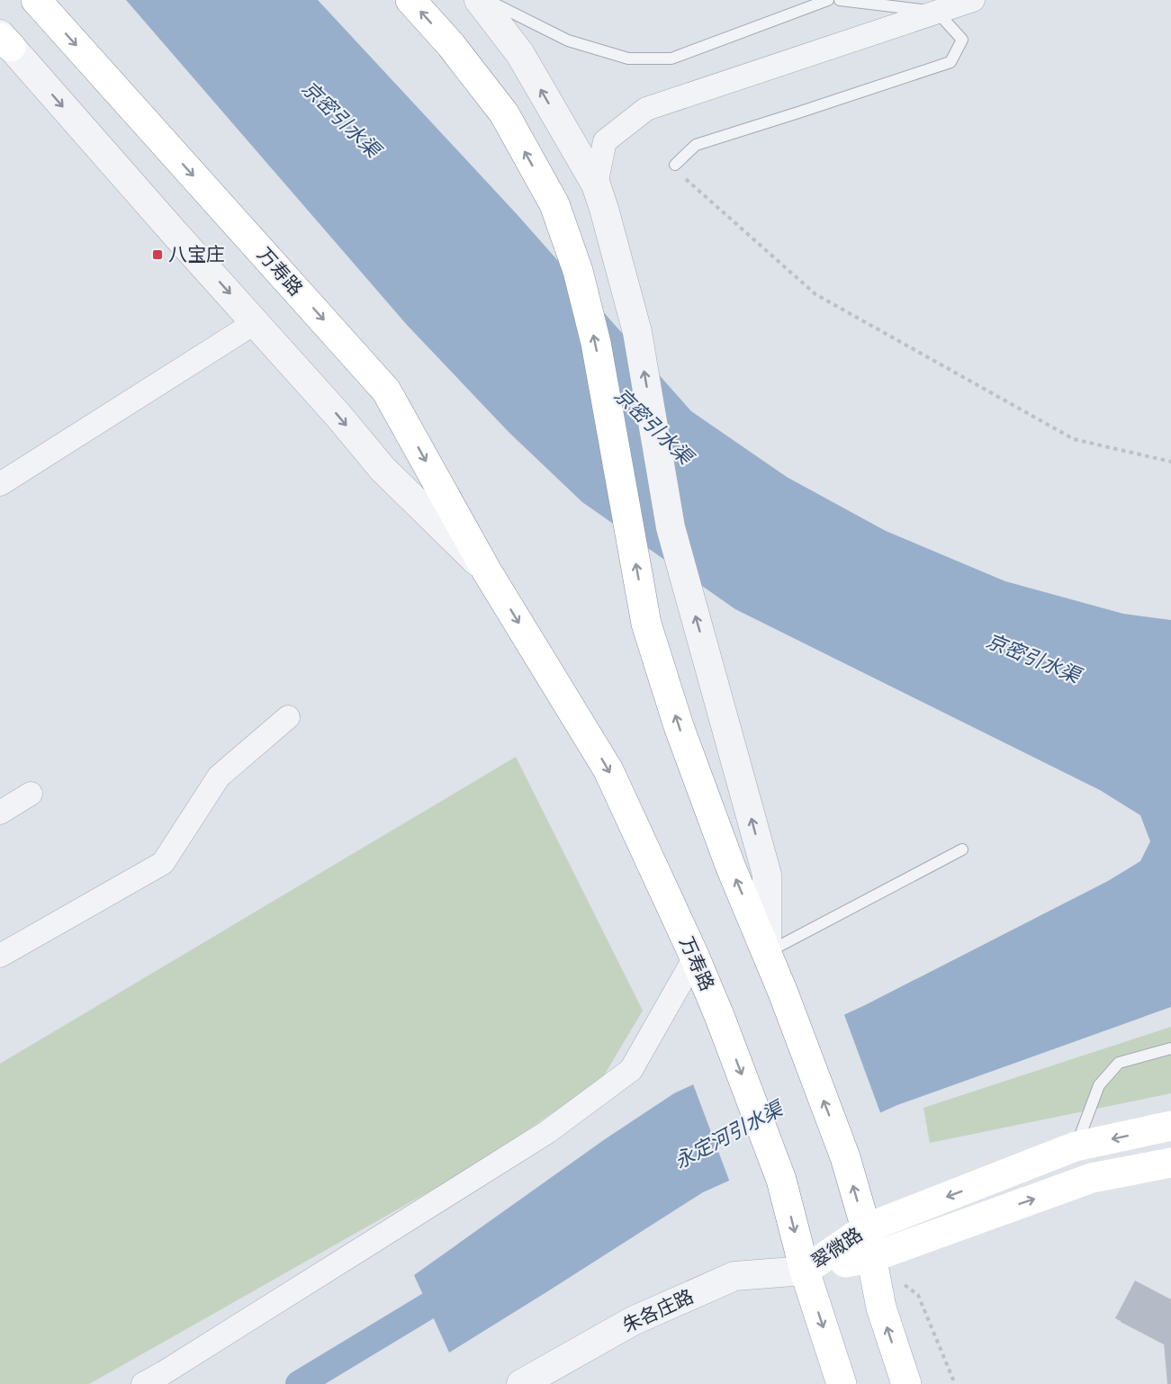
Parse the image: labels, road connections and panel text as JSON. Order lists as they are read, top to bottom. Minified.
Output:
{"streets":{"main road":["万寿路","翠微路"],"street":["朱各庄路"]},"crossings":[["万寿路","翠微路"],["万寿路","朱各庄路"],["翠微路","朱各庄路"]],"water":["京密引水渠","永定河引水渠"],"places":{"transit":["八宝庄"]}}
